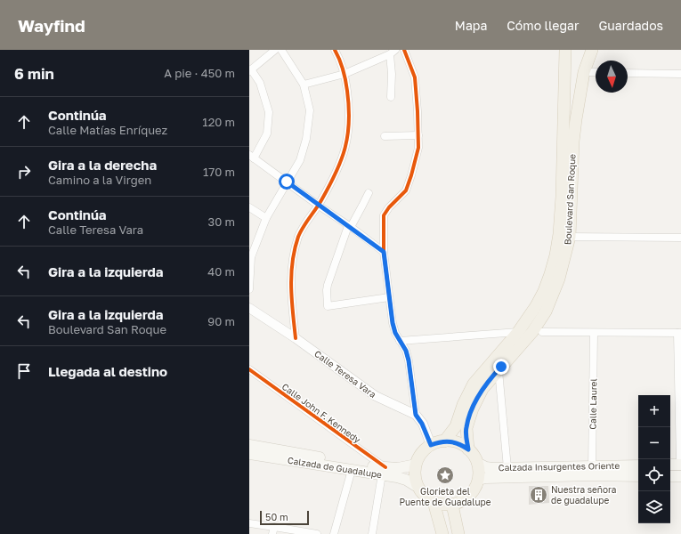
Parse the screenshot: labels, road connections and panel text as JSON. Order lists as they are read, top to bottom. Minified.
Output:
{"streets":{"main road":["Boulevard San Roque","Calzada Insurgentes Oriente","Calzada de Guadalupe"],"street":["Calle Teresa Vara","Calle Laurel","Calle John F. Kennedy"]},"crossings":[["Boulevard San Roque","Calzada Insurgentes Oriente"],["Boulevard San Roque","Calzada de Guadalupe"],["Calle Laurel","Calzada Insurgentes Oriente"],["Calle John F. Kennedy","Calzada de Guadalupe"],["Calzada Insurgentes Oriente","Calzada de Guadalupe"]],"places":{"place":["Glorieta del Puente de Guadalupe"],"building":["Nuestra señora de guadalupe"]},"scale_bar":"50 m","north":"bottom","page":{"header":"Wayfind","nav":["Mapa","Cómo llegar","Guardados"],"heading":["6 min","A pie · 450 m"],"list":[["Continúa","Calle Matías Enríquez","120 m"],["Gira a la derecha","Camino a la Virgen","170 m"],["Continúa","Calle Teresa Vara","30 m"],["Gira a la izquierda","40 m"],["Gira a la izquierda","Boulevard San Roque","90 m"],"Llegada al destino"],"map_buttons":["+","−"],"scale":"50 m"}}
